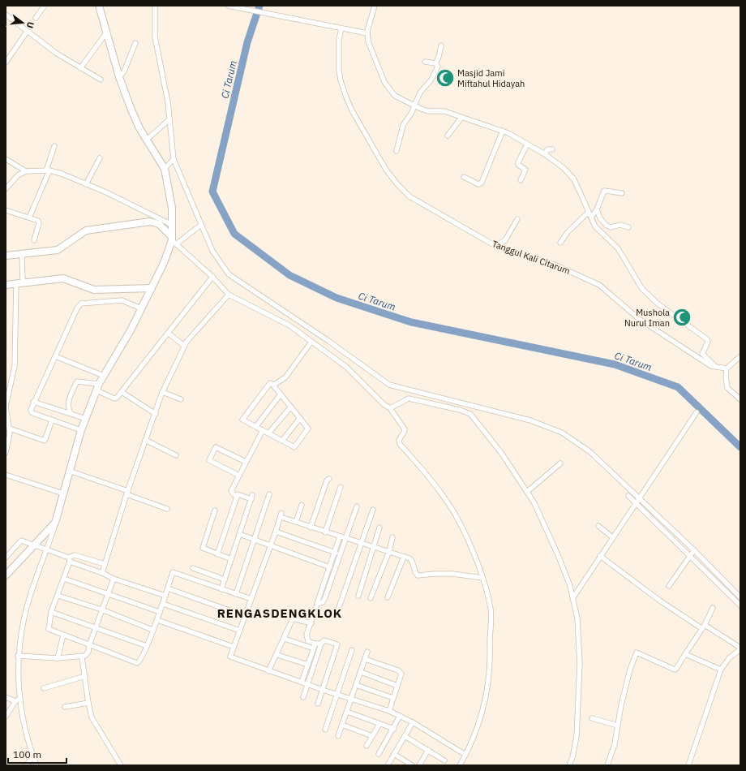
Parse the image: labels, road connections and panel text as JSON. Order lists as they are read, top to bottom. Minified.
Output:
{"streets":{"street":["Tanggul Kali Citarum"]},"districts":["RENGASDENGKLOK"],"water":["Ci Tarum"],"places":{"mosque":["Masjid Jami Miftahul Hidayah","Mushola Nurul Iman"]},"scale_bar":"100 m","north":"right"}
